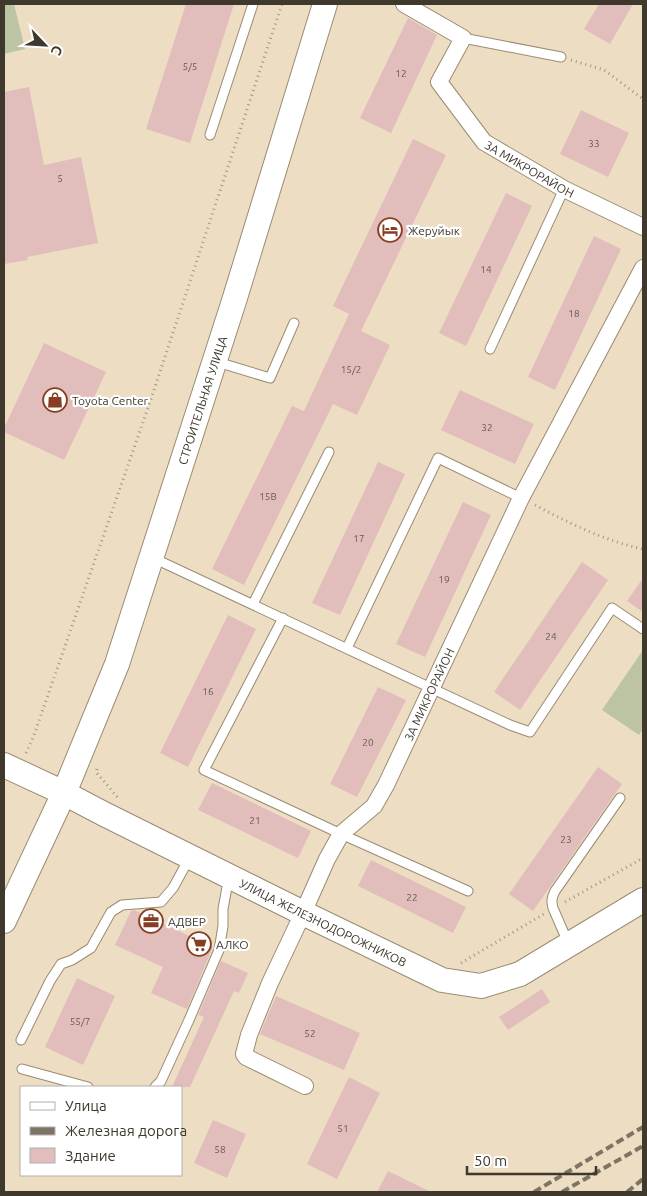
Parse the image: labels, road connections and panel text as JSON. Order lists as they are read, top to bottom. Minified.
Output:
{"streets":{"main road":["СТРОИТЕЛЬНАЯ УЛИЦА","УЛИЦА ЖЕЛЕЗНОДОРОЖНИКОВ"],"street":["3А МИКРОРАЙОН"]},"crossings":[["3А МИКРОРАЙОН","УЛИЦА ЖЕЛЕЗНОДОРОЖНИКОВ"],["СТРОИТЕЛЬНАЯ УЛИЦА","УЛИЦА ЖЕЛЕЗНОДОРОЖНИКОВ"]],"places":{"hotel":["Жеруйык"],"shop":["Toyota Center"],"office":["АДВЕР"],"supermarket":["АЛКО"]},"house_numbers":["5/5","12","33","5","14","18","15/2","32","15В","17","19","24","16","20","21","23","22","55/7","52","51","58"],"legend":["Улица","Железная дорога","Здание"],"scale_bar":"50 m","north":"bottom right"}
